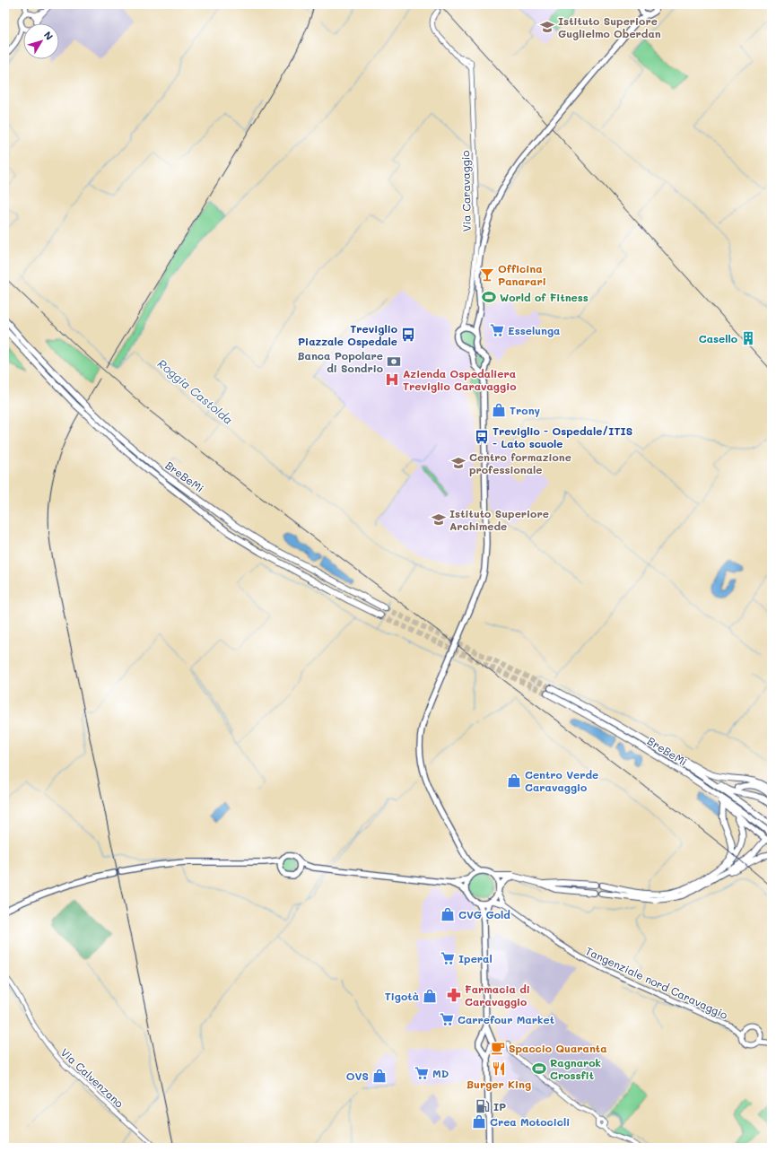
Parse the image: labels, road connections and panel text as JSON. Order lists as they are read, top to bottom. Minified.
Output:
{"streets":{"highway":["BreBeMi"],"main road":["Via Caravaggio","Tangenziale nord Caravaggio"],"street":["Via Calvenzano"]},"water":["Roggia Castolda"],"places":{"school or university":["Istituto Superiore Guglielmo Oberdan","Centro formazione professionale","Istituto Superiore Archimede"],"bar":["Officina Panarari"],"sports":["World of Fitness","Ragnarok Crossfit"],"supermarket":["Esselunga","Iperal","Carrefour Market","MD"],"bus stop":["Treviglio Piazzale Ospedale","Treviglio - Ospedale/ITIS - Lato scuole"],"building":["Casello"],"bank":["Banca Popolare di Sondrio"],"hospital":["Azienda Ospedaliera Treviglio Caravaggio"],"shop":["Trony","Centro Verde Caravaggio","CVG Gold","Tigotà","OVS","Crea Motocicli"],"pharmacy":["Farmacia di Caravaggio"],"cafe":["Spaccio Quaranta"],"restaurant":["Burger King"],"fuel station":["IP"]},"north":"top right"}
